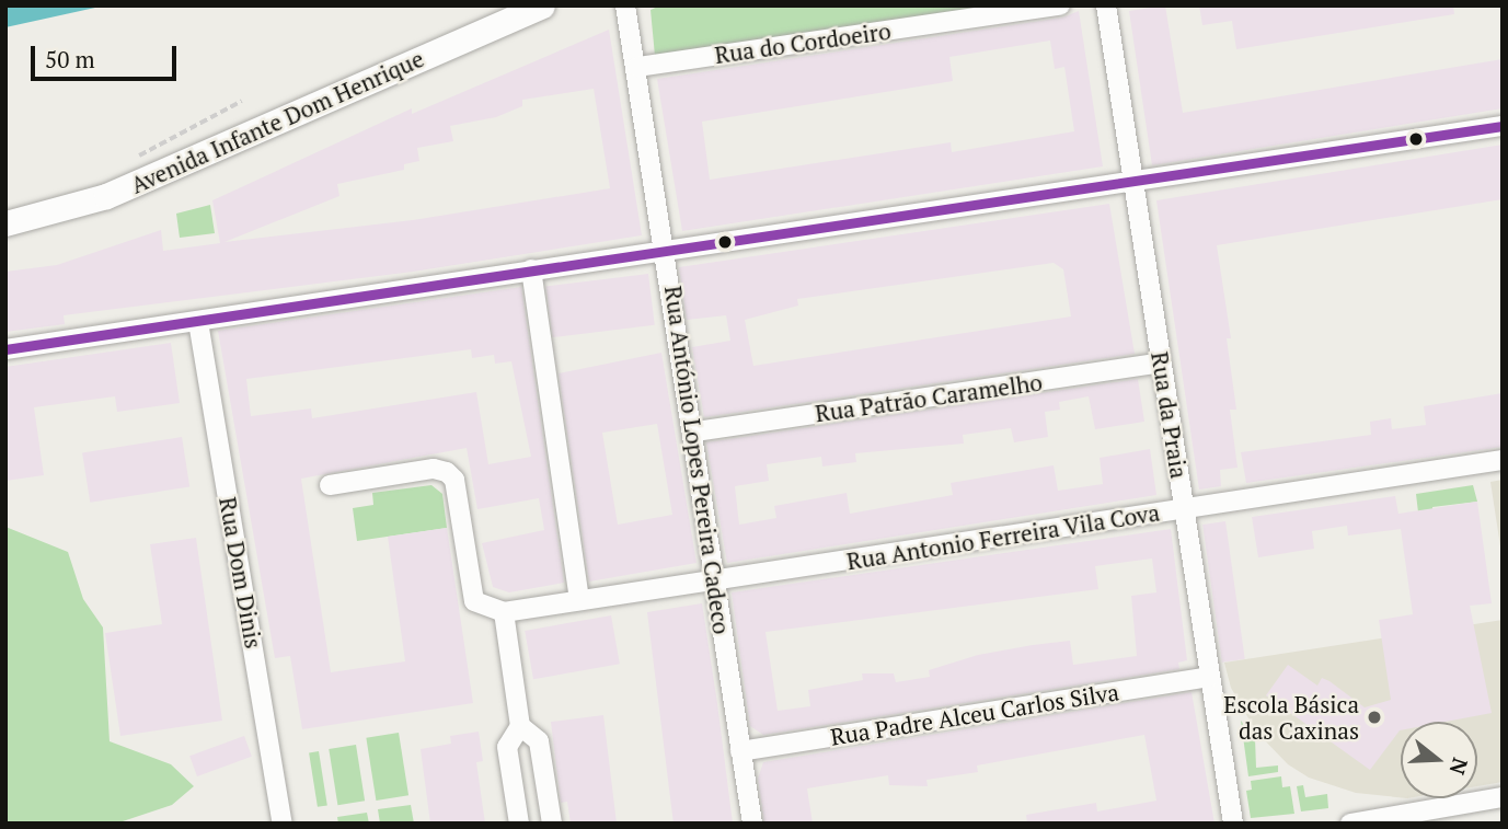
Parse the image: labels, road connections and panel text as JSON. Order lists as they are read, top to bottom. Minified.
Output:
{"streets":{"main road":["Avenida Infante Dom Henrique"],"street":["Rua do Cordoeiro","Rua Patrão Caramelho","Rua da Praia","Rua António Lopes Pereira Cadeco","Rua Antonio Ferreira Vila Cova","Rua Dom Dinis","Rua Padre Alceu Carlos Silva"]},"crossings":[["Rua do Cordoeiro","Rua António Lopes Pereira Cadeco"],["Rua Patrão Caramelho","Rua da Praia"],["Rua Patrão Caramelho","Rua António Lopes Pereira Cadeco"],["Rua da Praia","Rua Antonio Ferreira Vila Cova"],["Rua da Praia","Rua Padre Alceu Carlos Silva"],["Rua António Lopes Pereira Cadeco","Rua Antonio Ferreira Vila Cova"],["Rua António Lopes Pereira Cadeco","Rua Padre Alceu Carlos Silva"]],"places":["Escola Básica das Caxinas"],"scale_bar":"50 m","north":"right"}
